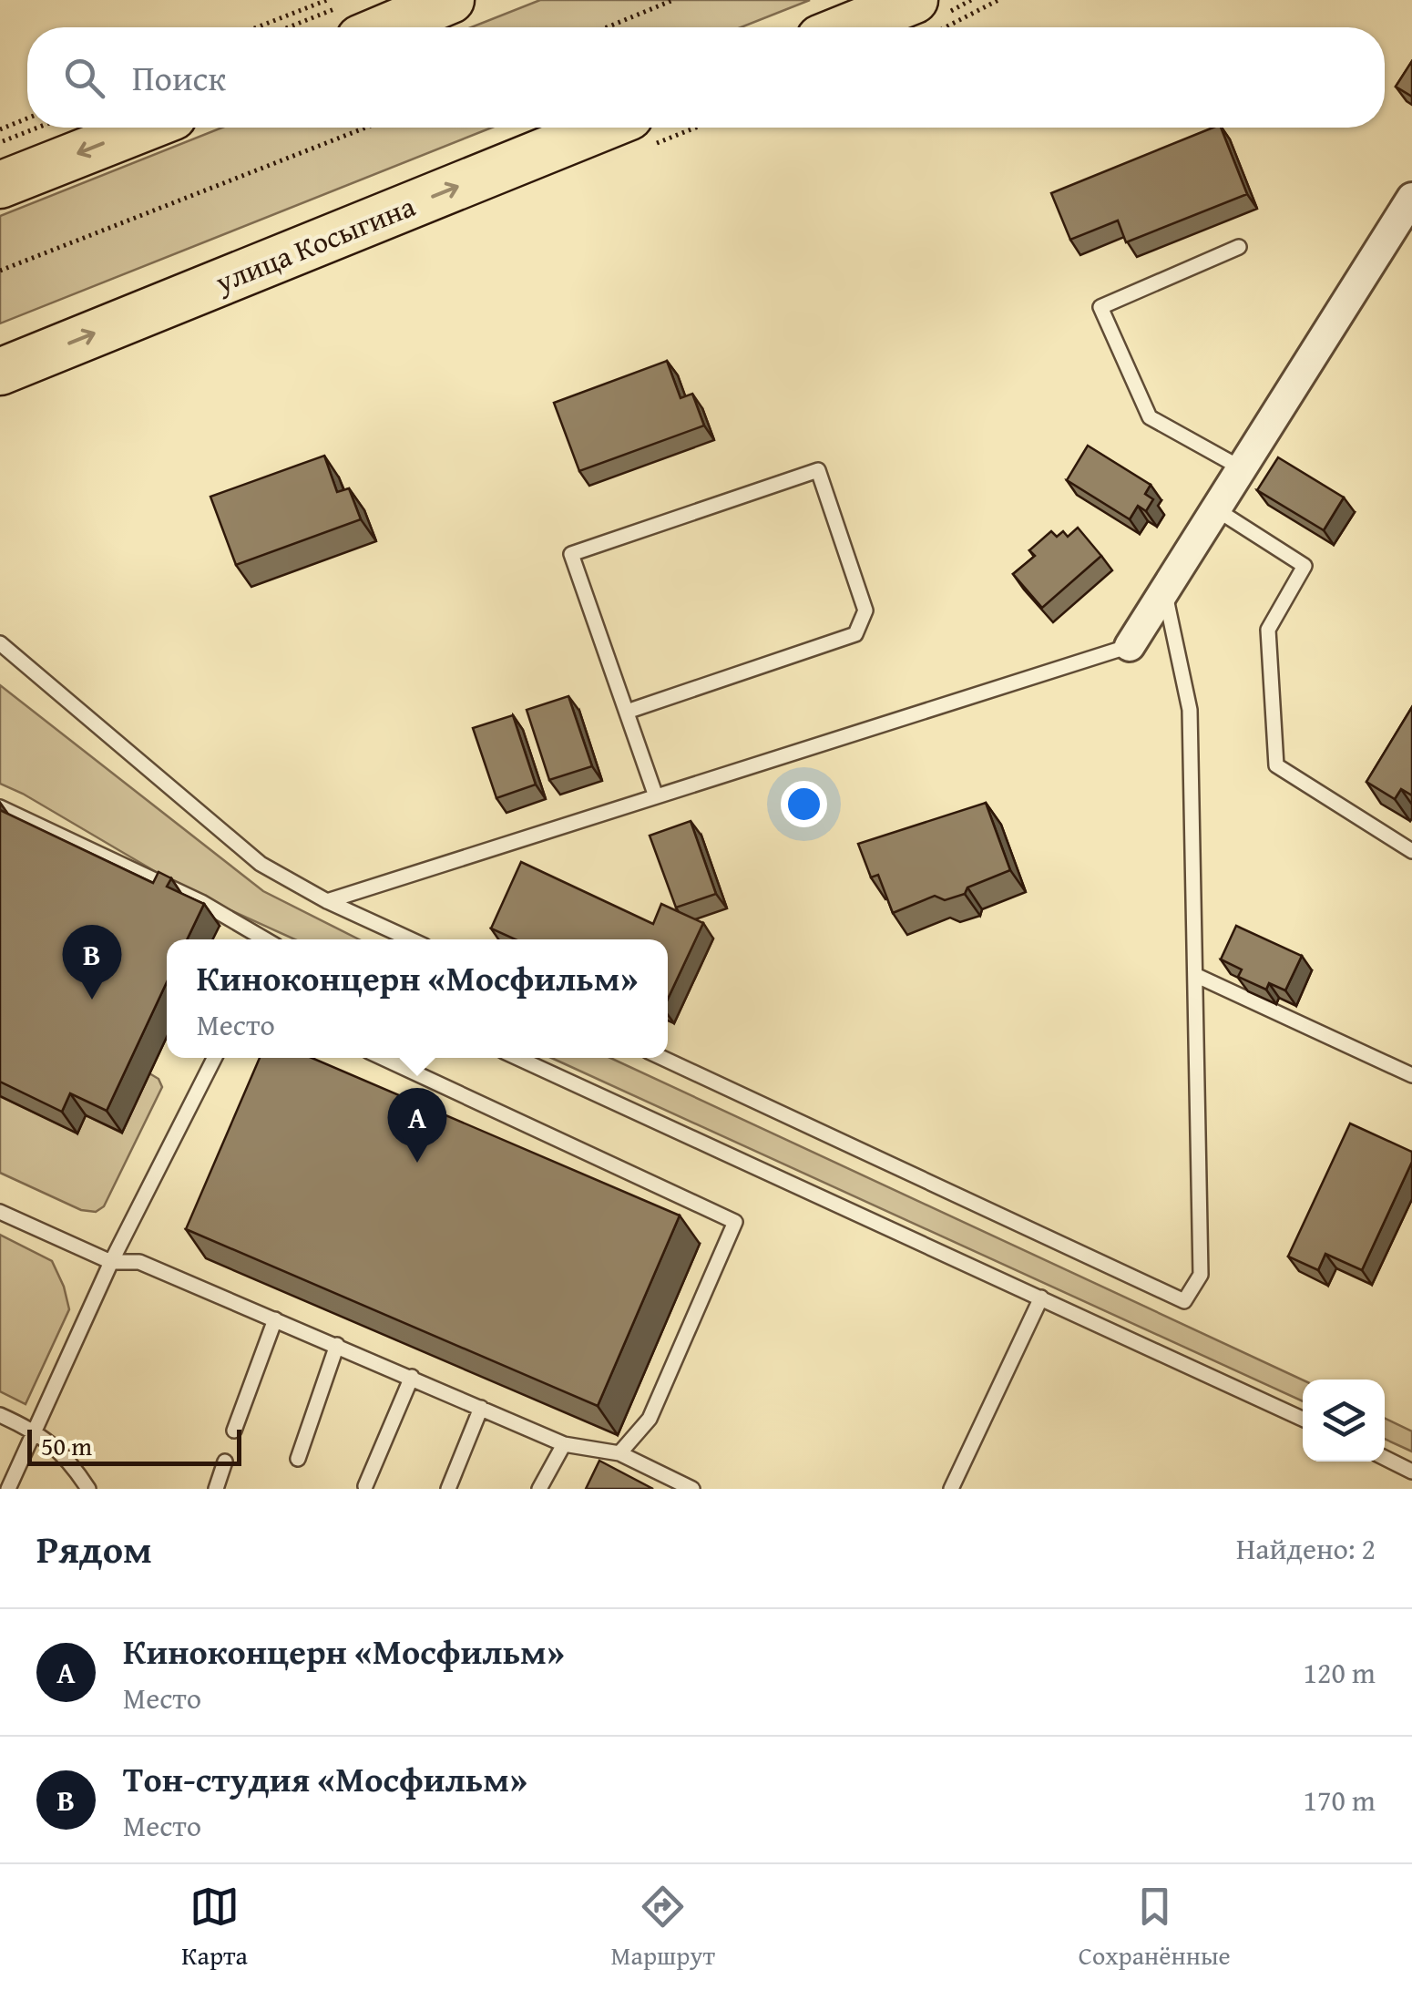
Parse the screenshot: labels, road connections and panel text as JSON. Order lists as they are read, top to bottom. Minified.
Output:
{"streets":{"main road":["улица Косыгина"]},"scale_bar":"50 m","page":{"search":"Поиск","pins":["B","A"],"popup":["Киноконцерн «Мосфильм»","Место"],"scale":"50 m","heading":["Рядом","Найдено: 2"],"list":[{"mark":"A","name":"Киноконцерн «Мосфильм»","note":"Место","value":"120 m"},{"mark":"B","name":"Тон-студия «Мосфильм»","note":"Место","value":"170 m"}],"nav":["Карта","Маршрут","Сохранённые"]}}
